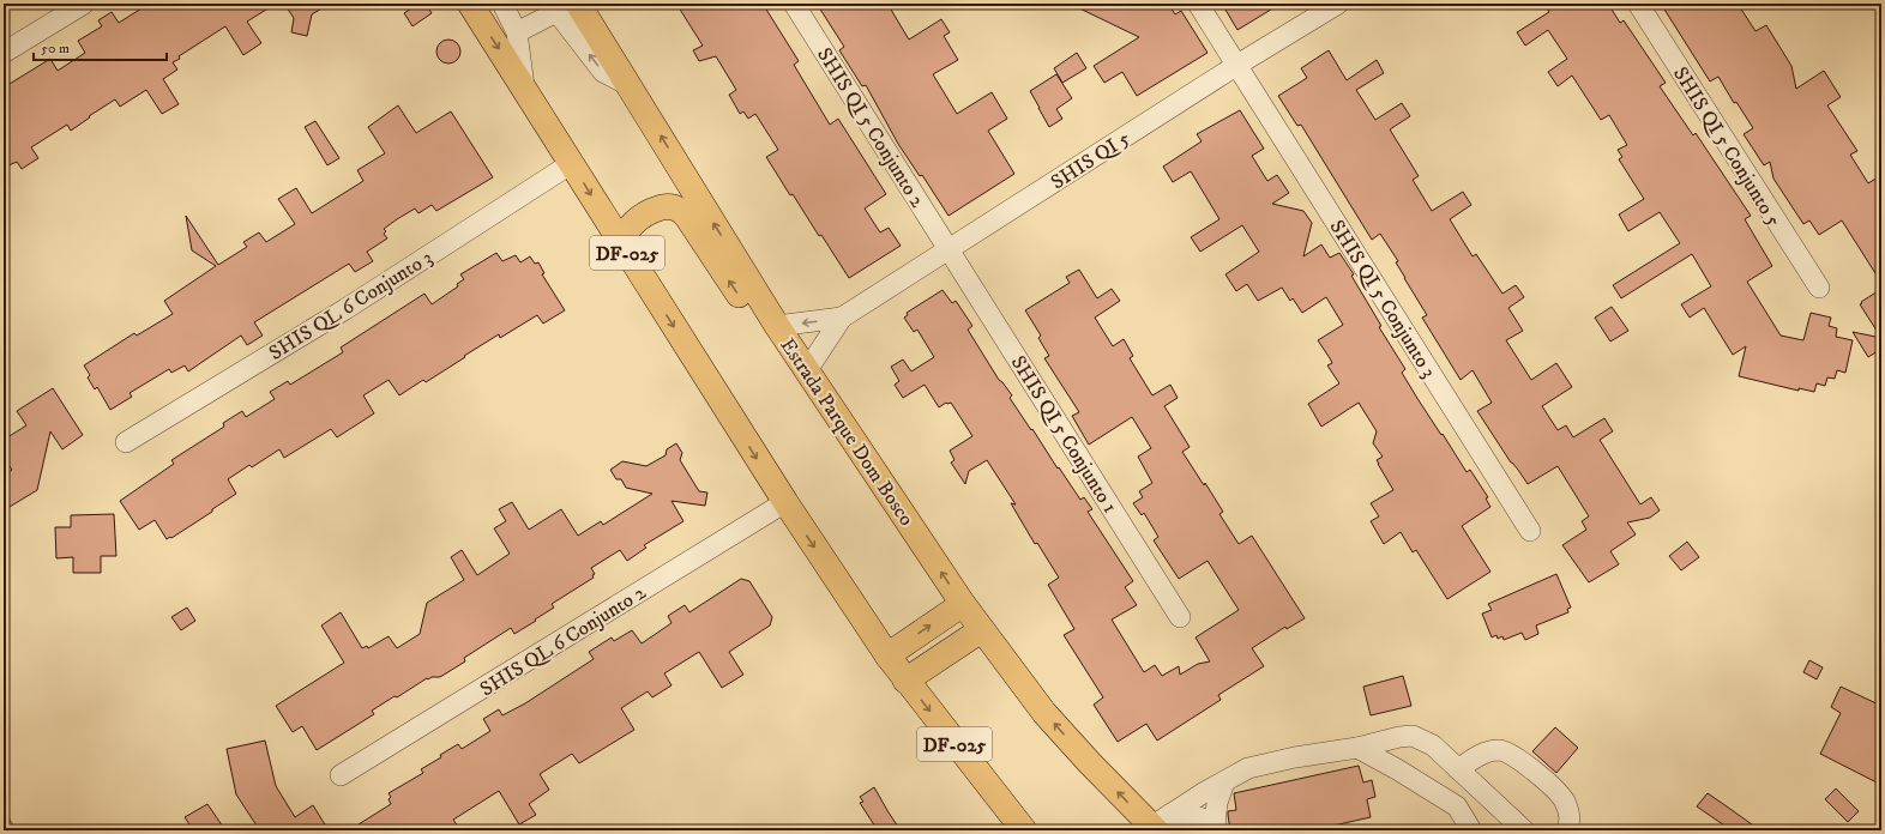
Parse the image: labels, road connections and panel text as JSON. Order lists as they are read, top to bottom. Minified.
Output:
{"streets":{"main road":["DF-025","Estrada Parque Dom Bosco"],"street":["SHIS QI 5 Conjunto 2","SHIS QI 5 Conjunto 5","SHIS QI 5","SHIS QI 5 Conjunto 3","SHIS QL 6 Conjunto 3","SHIS QI 5 Conjunto 1","SHIS QL 6 Conjunto 2"]},"crossings":[["SHIS QI 5 Conjunto 2","SHIS QI 5"],["SHIS QI 5 Conjunto 2","SHIS QI 5 Conjunto 1"],["SHIS QI 5","SHIS QI 5 Conjunto 3"],["SHIS QI 5","Estrada Parque Dom Bosco"],["SHIS QI 5","SHIS QI 5 Conjunto 1"],["DF-025","SHIS QL 6 Conjunto 3"],["DF-025","SHIS QL 6 Conjunto 2"]],"scale_bar":"50 m"}
